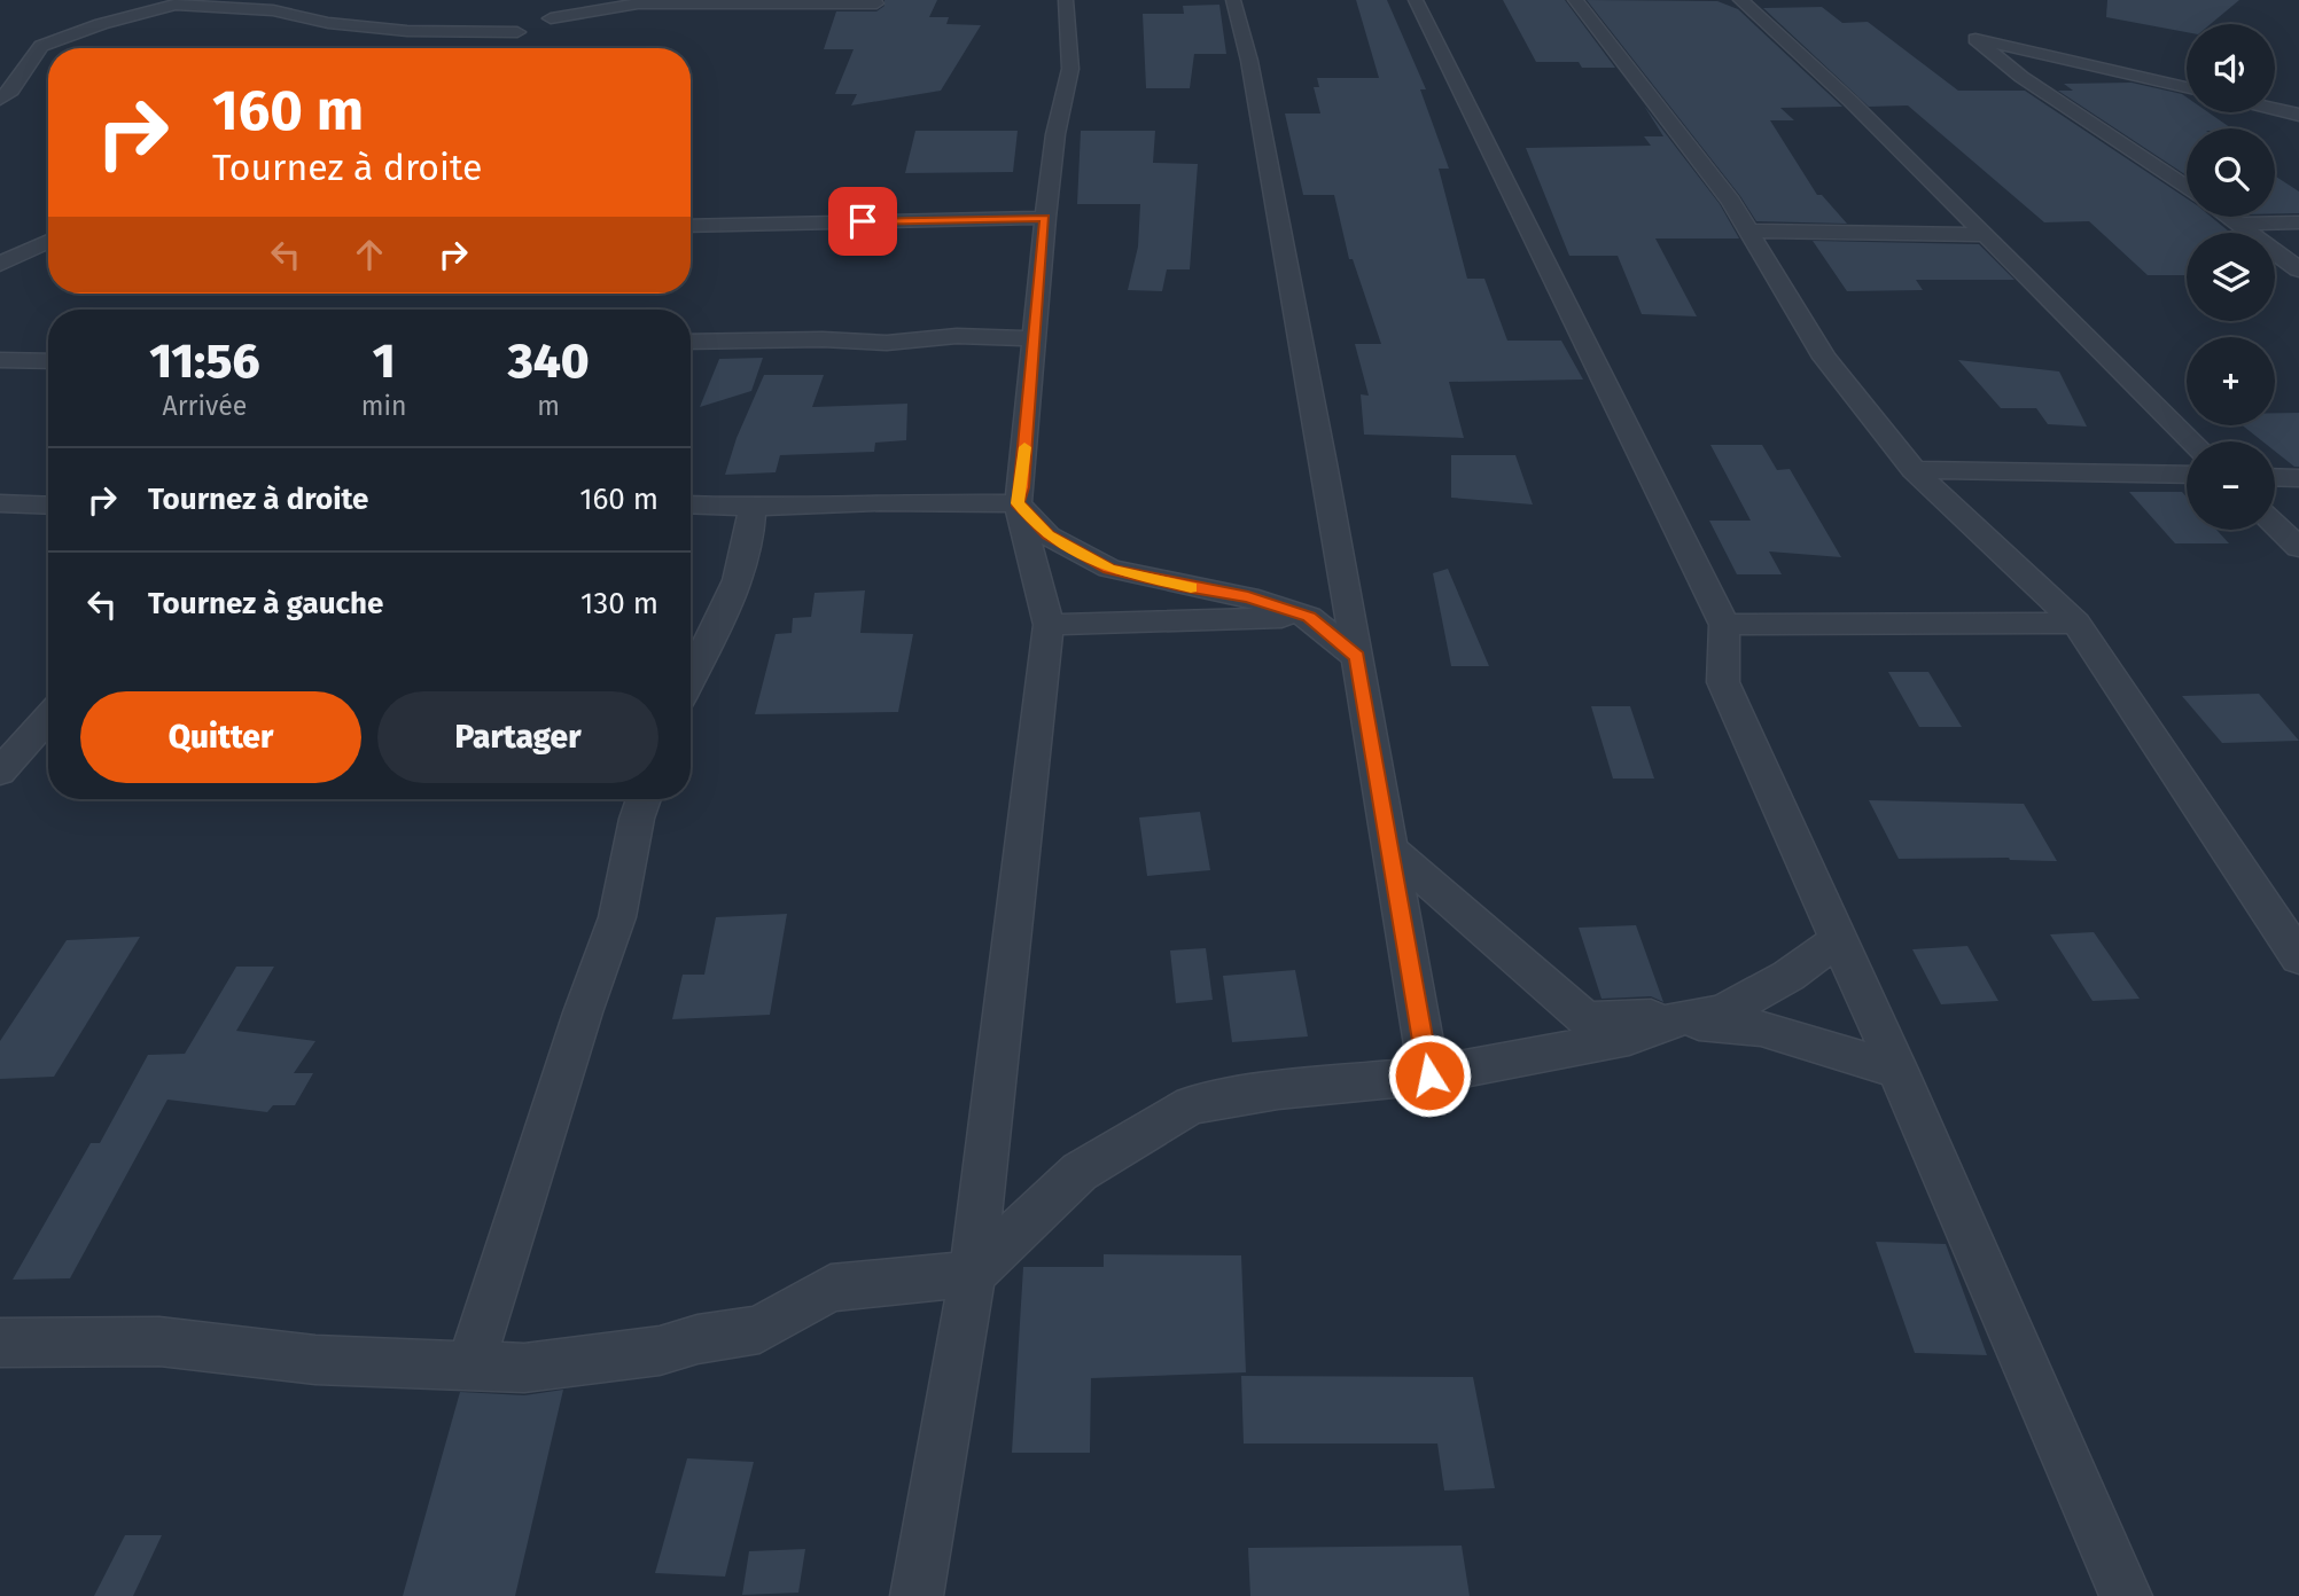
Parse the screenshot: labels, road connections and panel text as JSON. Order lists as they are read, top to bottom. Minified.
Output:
{"page":{"map_buttons":["+","−"],"turn":["160 m","Tournez à droite"],"eta":["11:56","Arrivée","1","min","340","m"],"list":[{"name":"Tournez à droite","value":"160 m"},{"name":"Tournez à gauche","value":"130 m"}],"buttons":["Quitter","Partager"]}}
